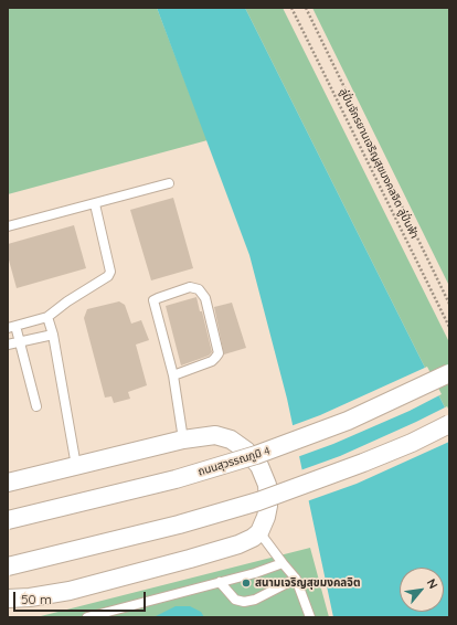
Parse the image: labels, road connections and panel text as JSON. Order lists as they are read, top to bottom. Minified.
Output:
{"streets":{"street":["ถนนสุวรรณภูมิ 4"],"path":["ลู่ปั่นจักรยานเจริญสุขมงคลจิต ลู่ปั่นฟ้า"]},"places":["สนามเจริญสุขมงคลจิต"],"scale_bar":"50 m","north":"top right"}
